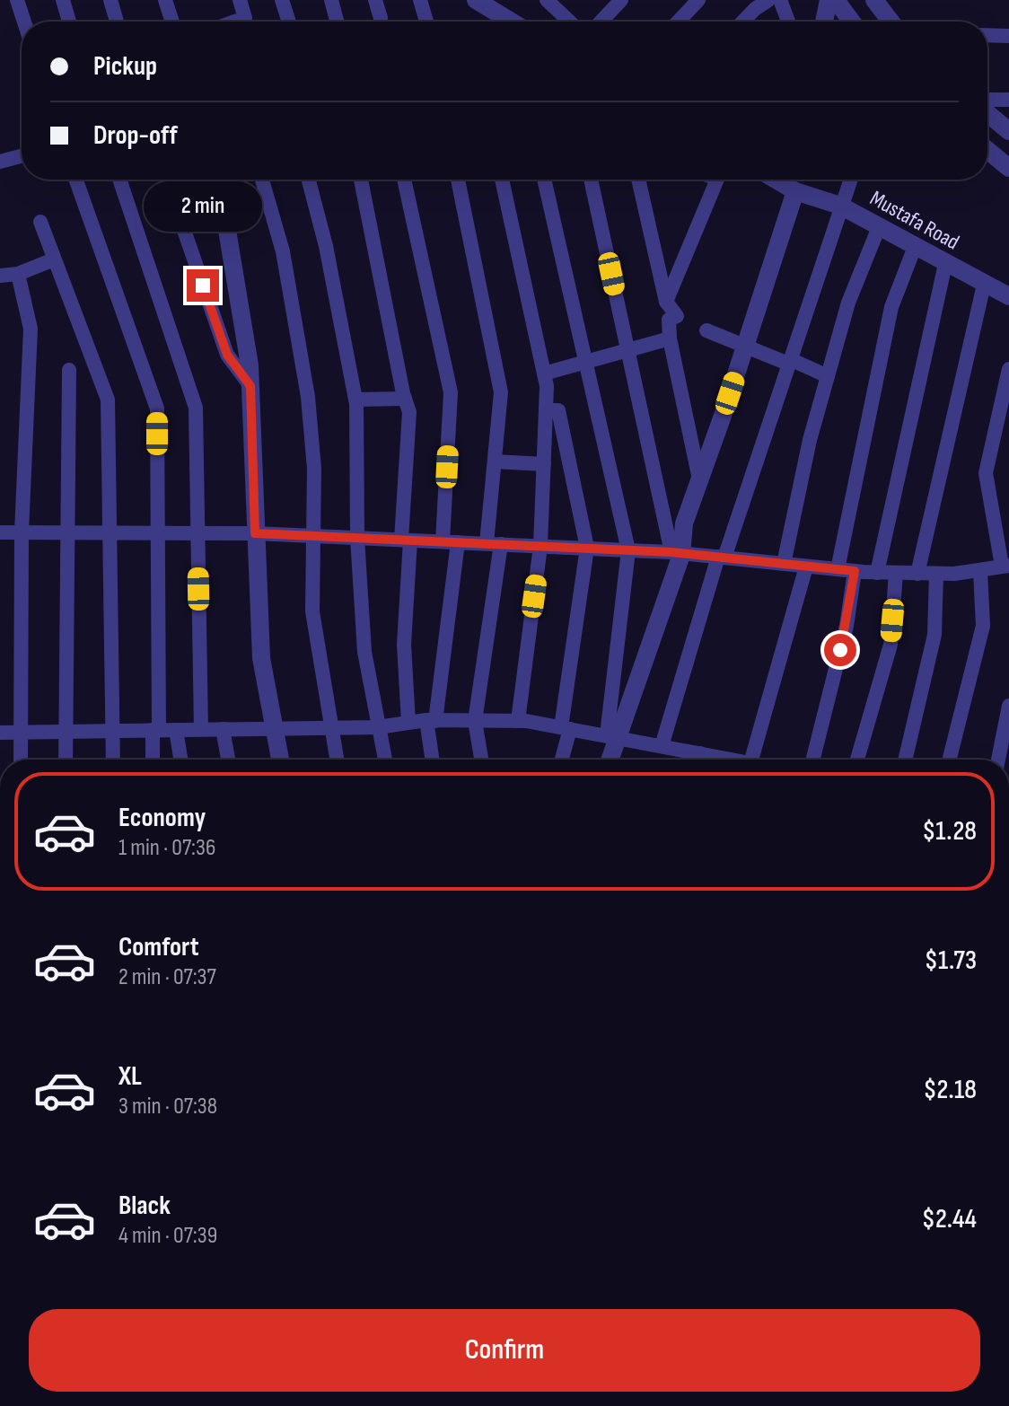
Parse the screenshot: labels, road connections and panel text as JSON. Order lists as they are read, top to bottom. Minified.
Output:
{"streets":{"street":["Mustafa Road"]},"page":{"banner":["Pickup","Drop-off"],"bubble":"2 min","list":[{"name":"Economy","note":"1 min · 07:36","value":"$1.28"},{"name":"Comfort","note":"2 min · 07:37","value":"$1.73"},{"name":"XL","note":"3 min · 07:38","value":"$2.18"},{"name":"Black","note":"4 min · 07:39","value":"$2.44"}],"buttons":"Confirm"}}
